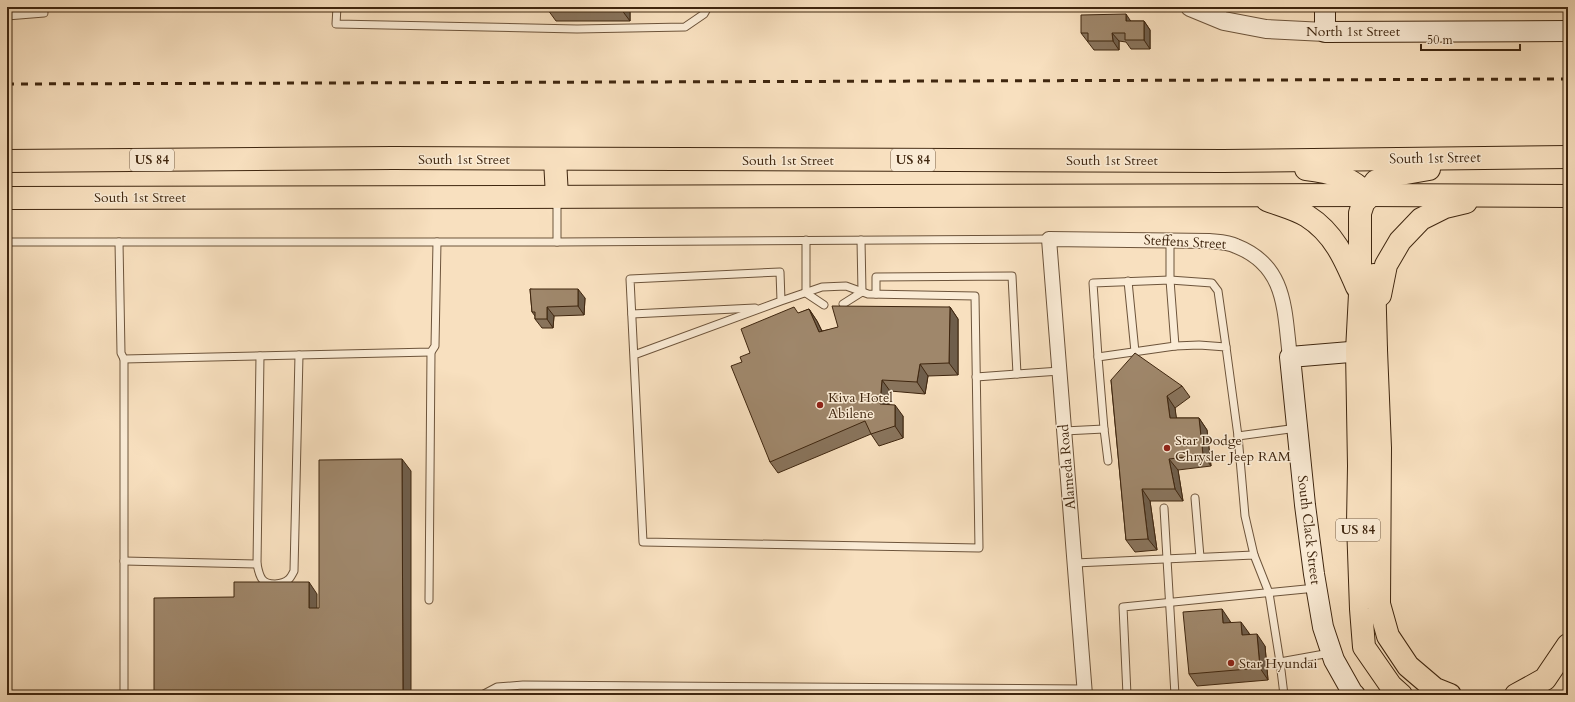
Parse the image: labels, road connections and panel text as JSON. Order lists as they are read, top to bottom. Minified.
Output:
{"streets":{"highway":["South 1st Street","US 84"],"main road":["North 1st Street","South Clack Street"],"street":["Steffens Street","Alameda Road"]},"crossings":[["South 1st Street","US 84"],["Steffens Street","Alameda Road"],["Steffens Street","South Clack Street"]],"places":["Kiva Hotel Abilene","Star Dodge Chrysler Jeep RAM","Star Hyundai"],"scale_bar":"50 m"}
